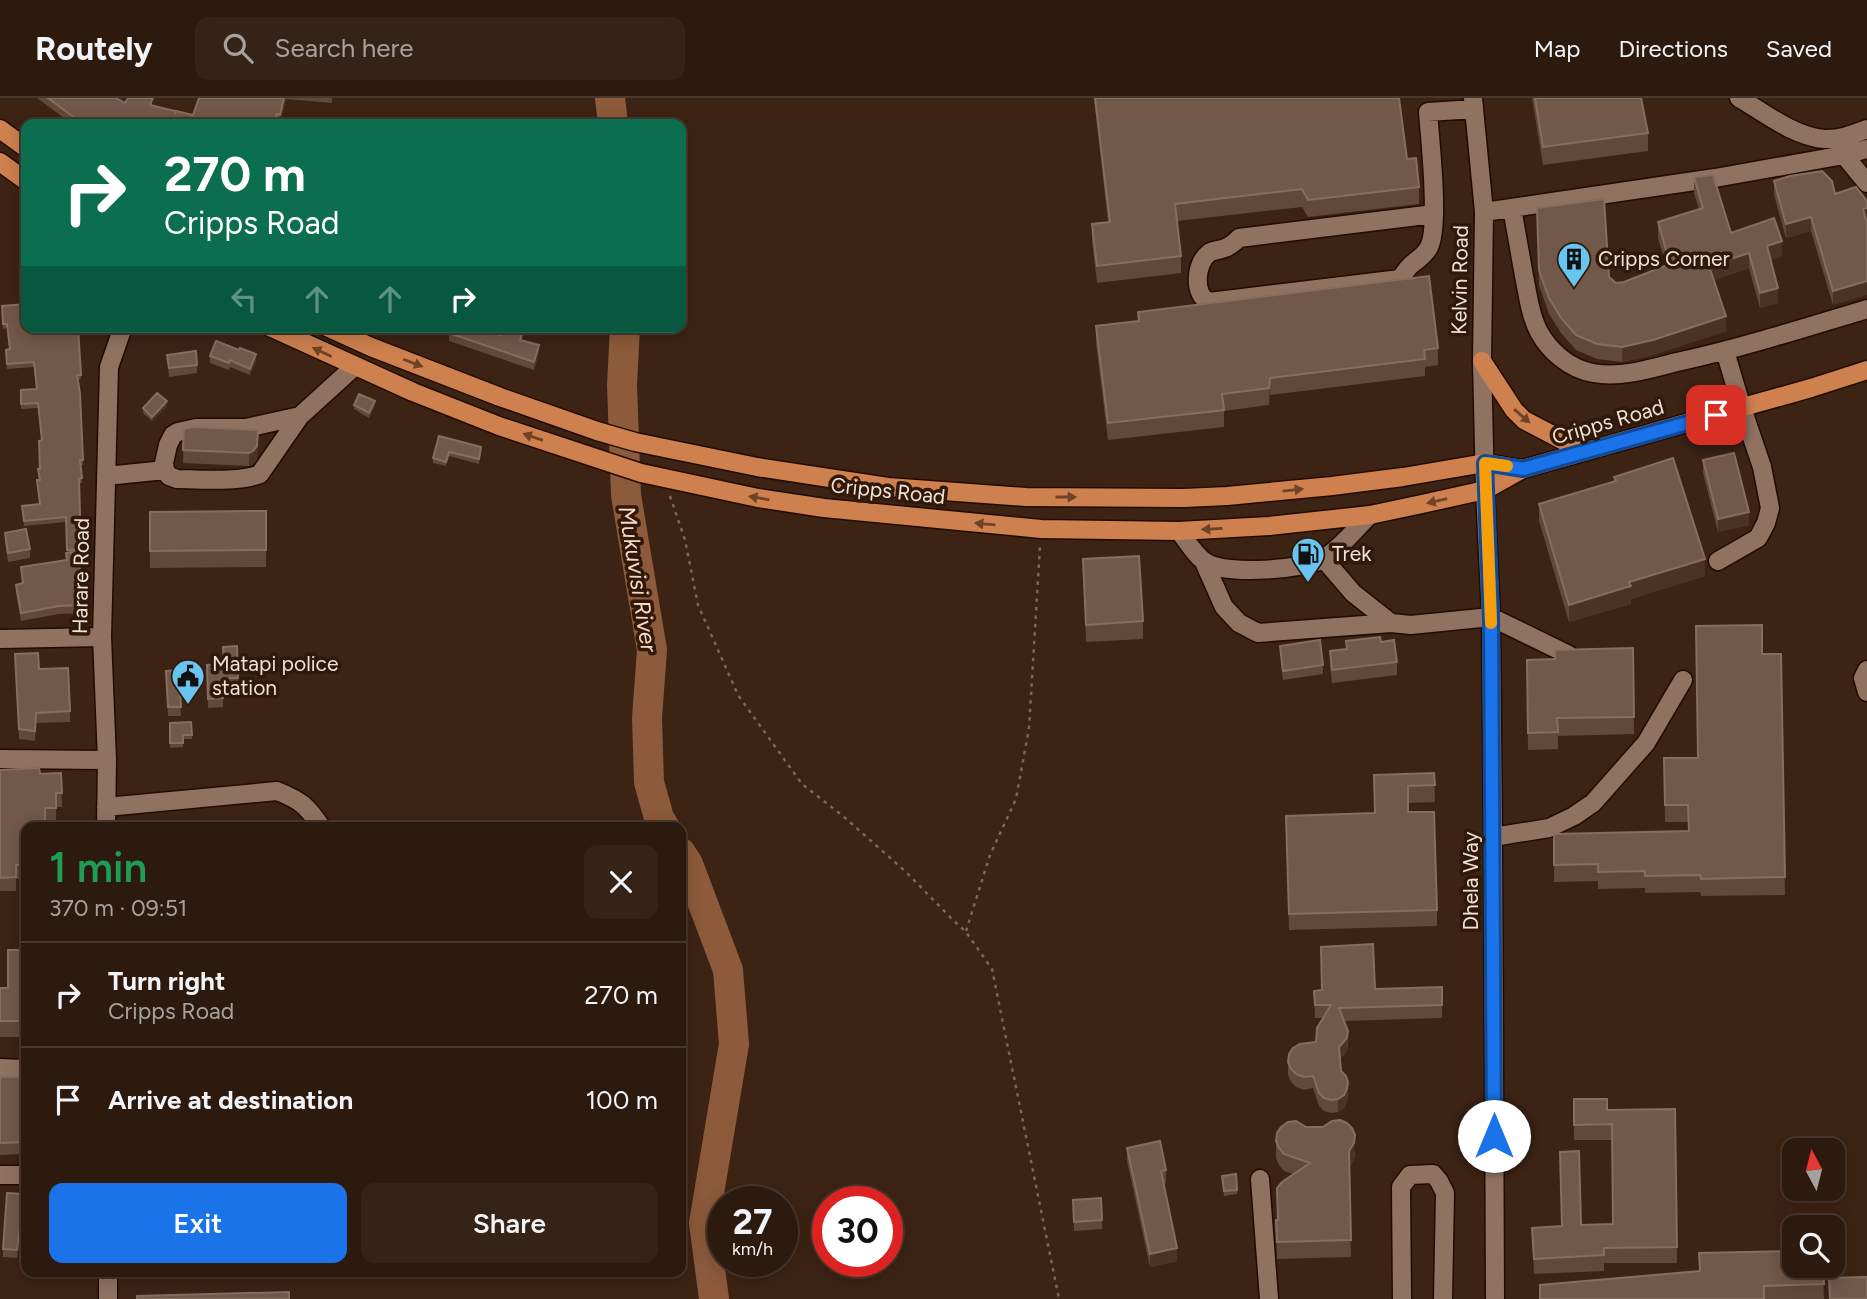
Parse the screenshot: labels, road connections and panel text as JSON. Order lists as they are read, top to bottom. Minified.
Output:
{"streets":{"main road":["Cripps Road"],"street":["Kelvin Road","Harare Road","Dhela Way"]},"crossings":[["Kelvin Road","Cripps Road"],["Kelvin Road","Dhela Way"],["Cripps Road","Dhela Way"]],"water":["Mukuvisi River"],"places":{"building":["Cripps Corner"],"fuel station":["Trek"],"public building":["Matapi police station"]},"north":"top","page":{"header":"Routely","search":"Search here","nav":["Map","Directions","Saved"],"turn":["270 m","Cripps Road"],"heading":["1 min","370 m · 09:51"],"list":[{"name":"Turn right","note":"Cripps Road","value":"270 m"},{"name":"Arrive at destination","value":"100 m"}],"buttons":["Exit","Share"],"speed":"27 km/h","limit":"30"}}
